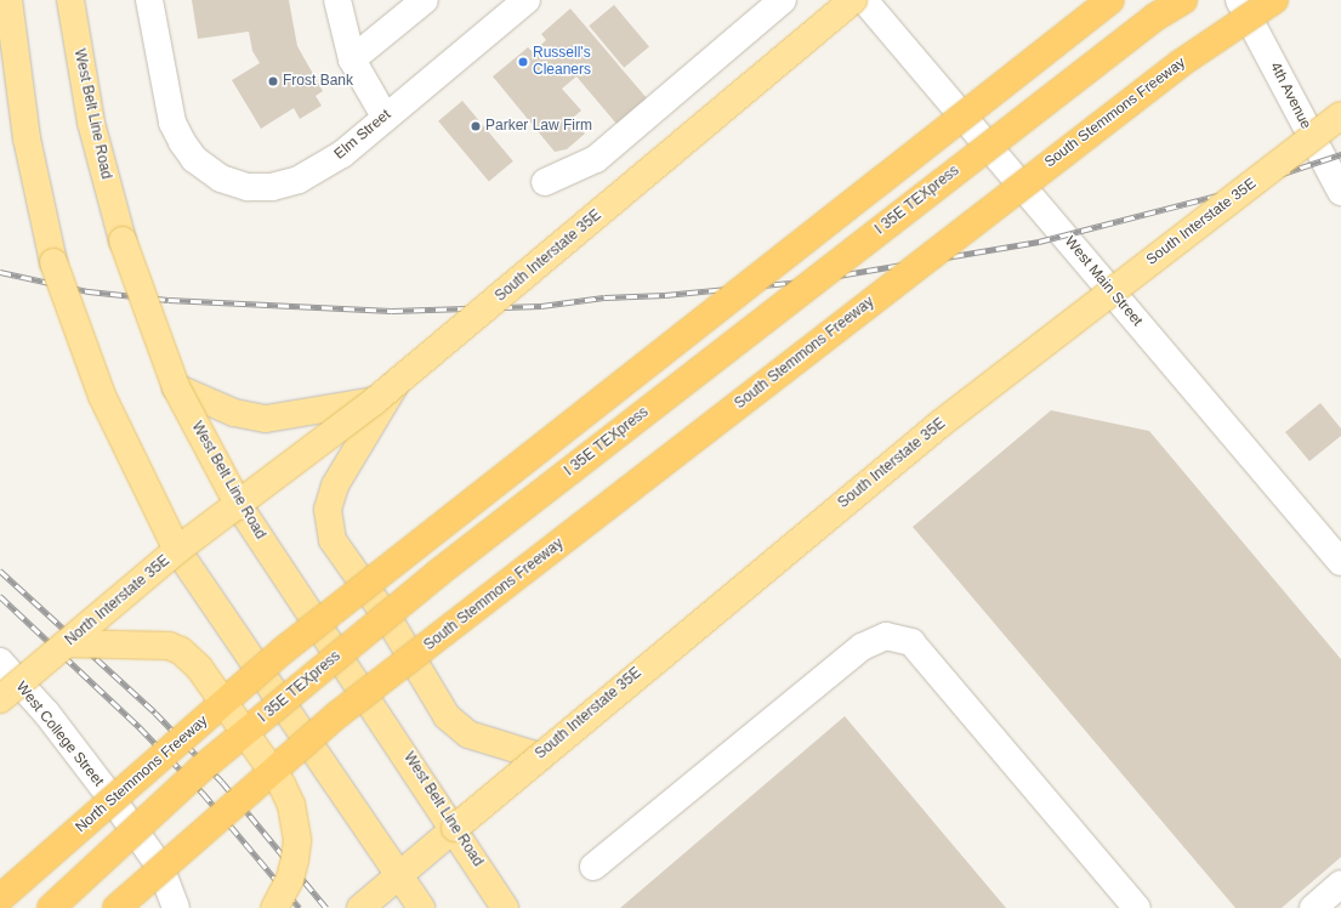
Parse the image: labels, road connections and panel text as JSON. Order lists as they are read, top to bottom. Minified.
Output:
{"streets":{"highway":["South Stemmons Freeway","I 35E TEXpress","North Stemmons Freeway"],"main road":["West Belt Line Road","South Interstate 35E","North Interstate 35E"],"street":["4th Avenue","Elm Street","West Main Street","West College Street"]},"crossings":[["West Belt Line Road","South Interstate 35E"],["West Belt Line Road","North Interstate 35E"],["South Interstate 35E","North Interstate 35E"]],"places":["Russell's Cleaners","Frost Bank","Parker Law Firm"]}
